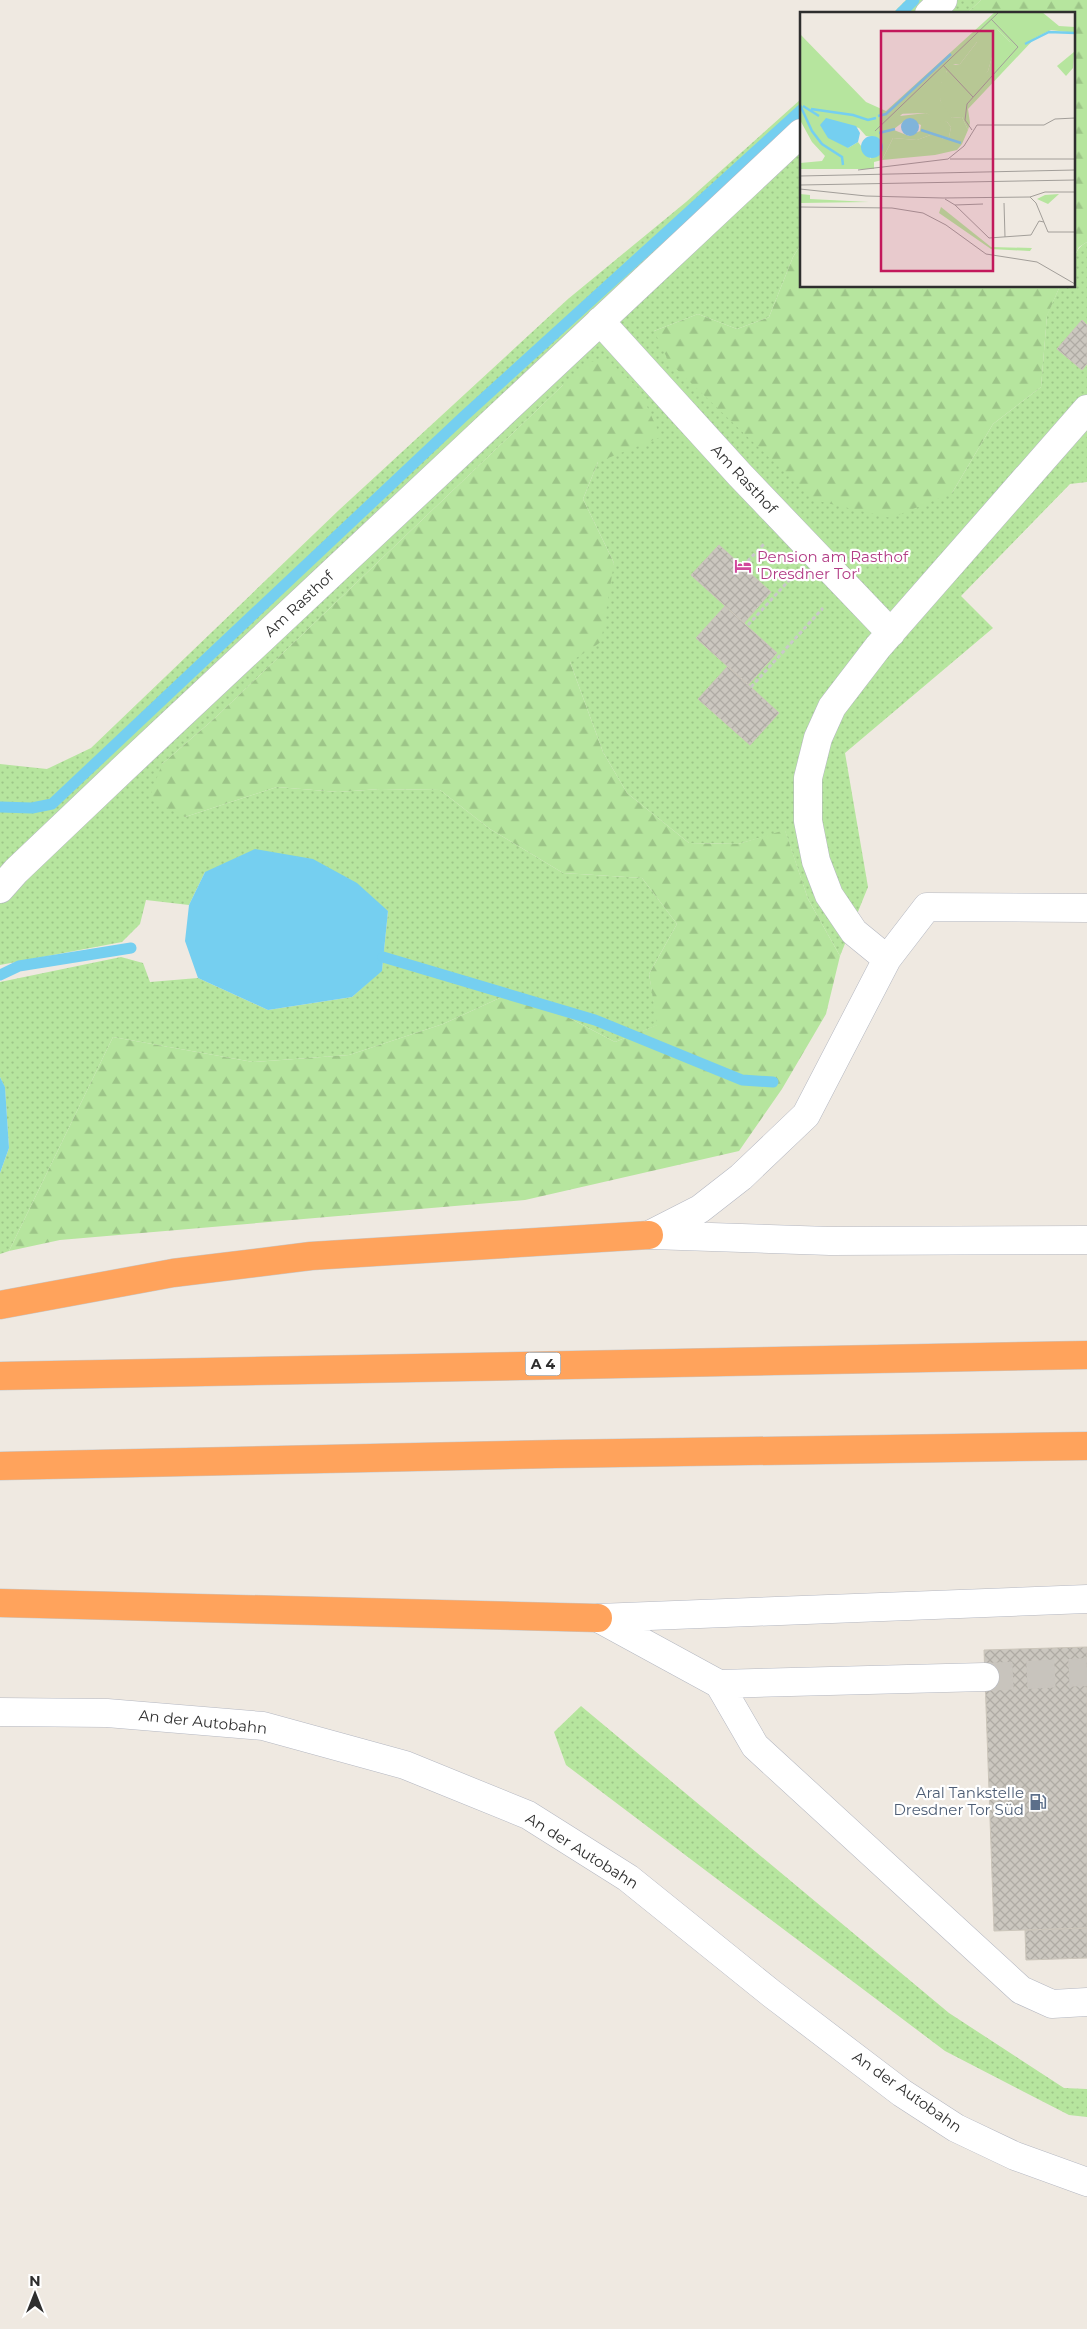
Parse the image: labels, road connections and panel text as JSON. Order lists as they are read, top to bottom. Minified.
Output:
{"streets":{"highway":["A 4"],"lane":["Am Rasthof","An der Autobahn"]},"places":{"hotel":["Pension am Rasthof 'Dresdner Tor'"],"fuel station":["Aral Tankstelle Dresdner Tor Süd"]},"north":"top"}
